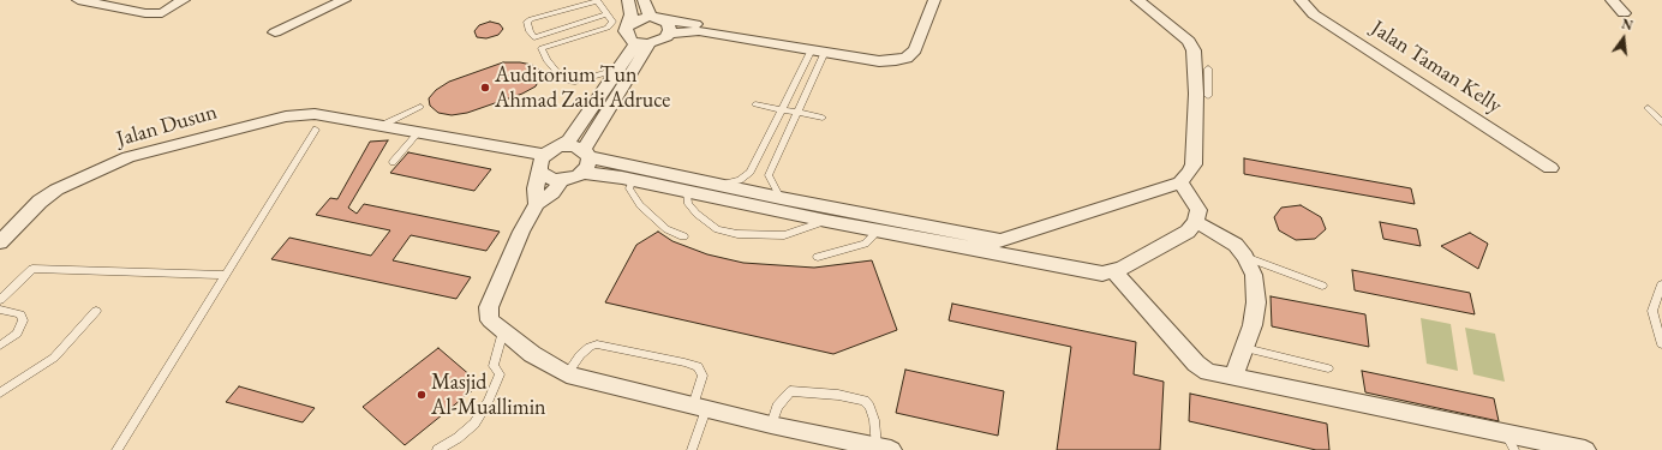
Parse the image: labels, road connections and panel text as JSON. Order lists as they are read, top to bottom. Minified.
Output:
{"streets":{"street":["Jalan Taman Kelly","Jalan Dusun"]},"places":["Auditorium Tun Ahmad Zaidi Adruce","Masjid Al-Muallimin"],"north":"top"}
